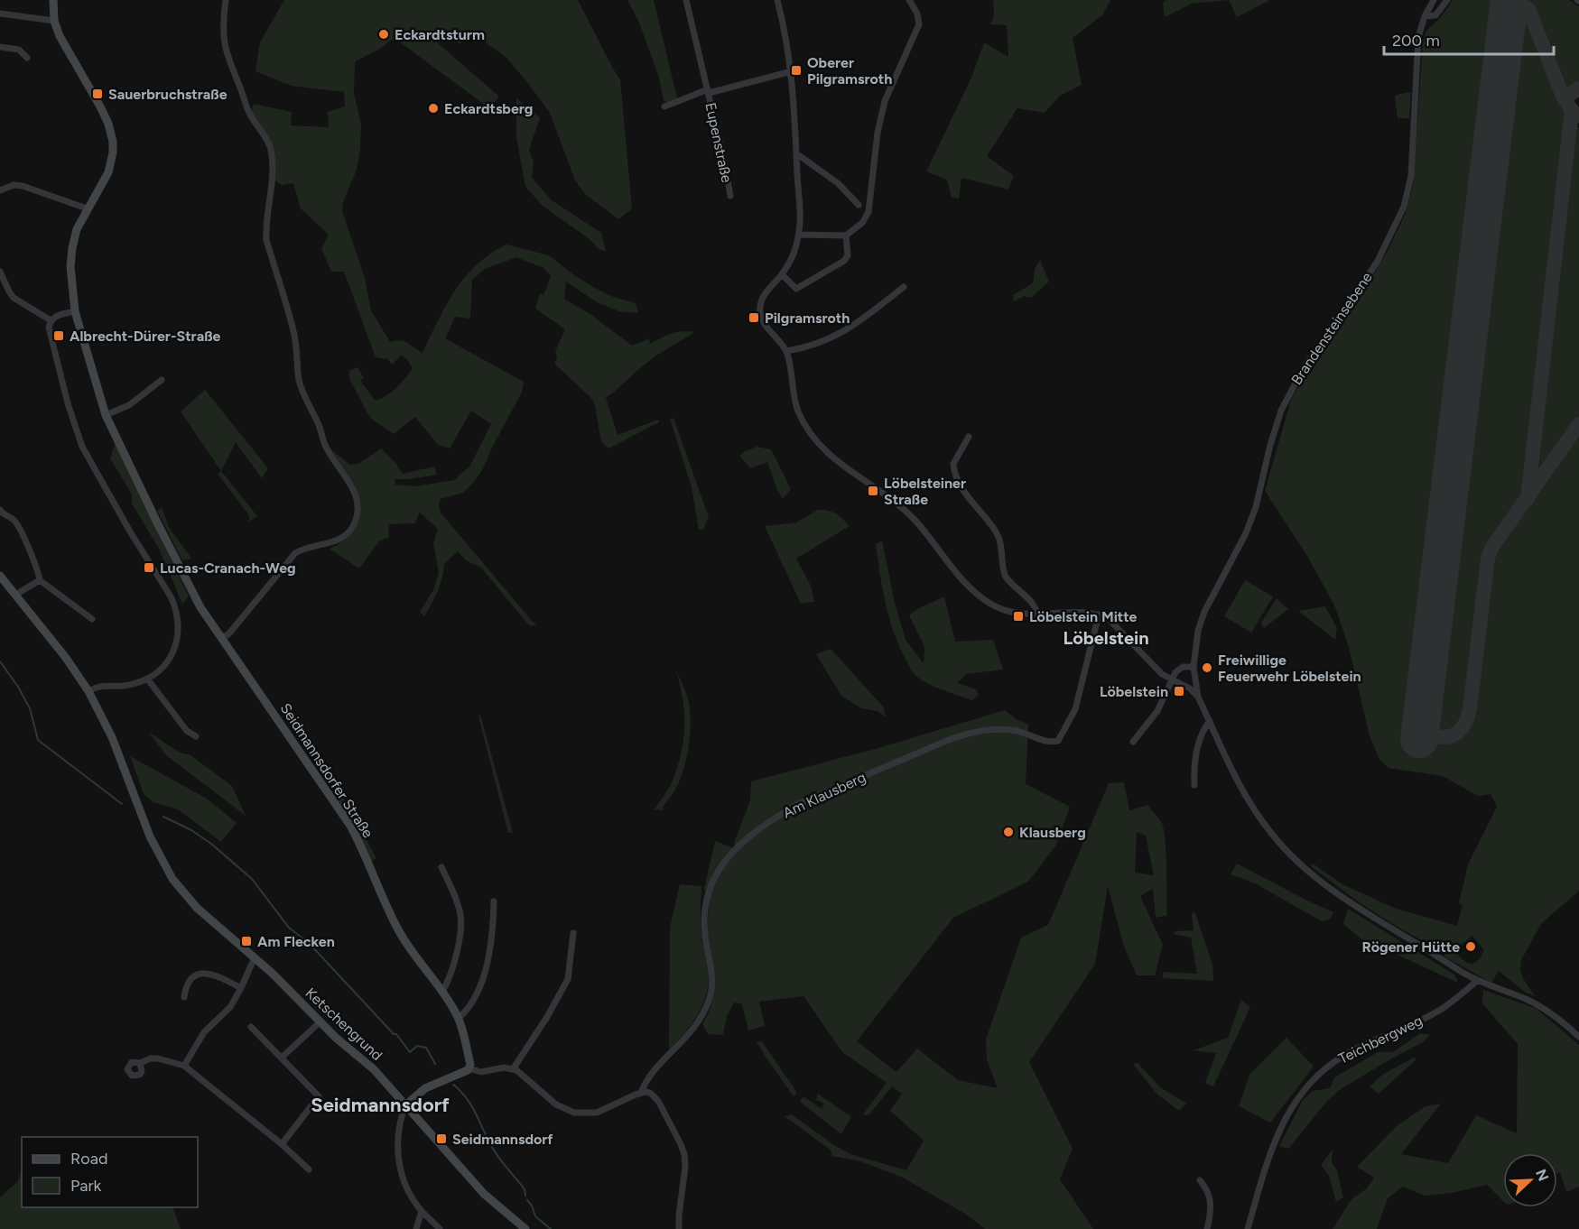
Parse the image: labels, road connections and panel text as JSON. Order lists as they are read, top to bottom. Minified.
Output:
{"streets":{"street":["Eupenstraße","Brandensteinsebene","Seidmannsdorfer Straße","Am Klausberg","Ketschengrund","Teichbergweg"]},"districts":["Löbelstein","Seidmannsdorf"],"places":{"other":["Eckardtsturm","Eckardtsberg","Freiwillige Feuerwehr Löbelstein","Klausberg","Rögener Hütte"],"transit":["Oberer Pilgramsroth","Sauerbruchstraße","Pilgramsroth","Albrecht-Dürer-Straße","Löbelsteiner Straße","Lucas-Cranach-Weg","Löbelstein Mitte","Löbelstein","Am Flecken","Seidmannsdorf"]},"legend":["Road","Park"],"scale_bar":"200 m","north":"top right"}
